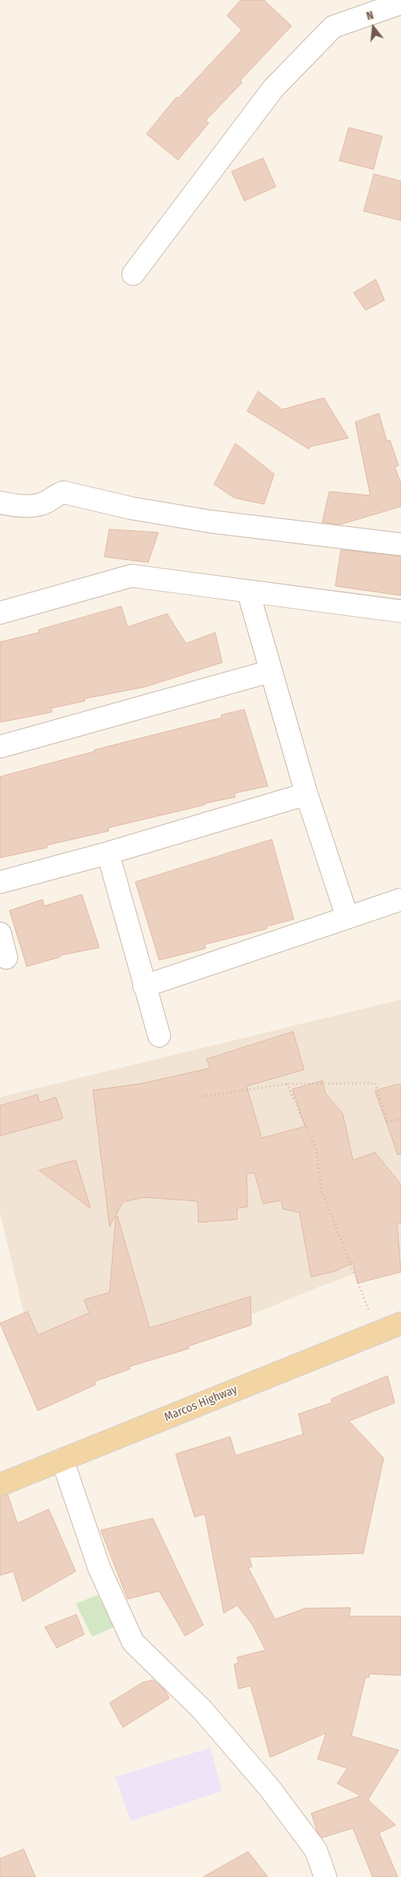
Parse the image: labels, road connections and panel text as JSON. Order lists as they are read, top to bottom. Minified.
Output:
{"streets":{"main road":["Marcos Highway"]},"north":"top"}
